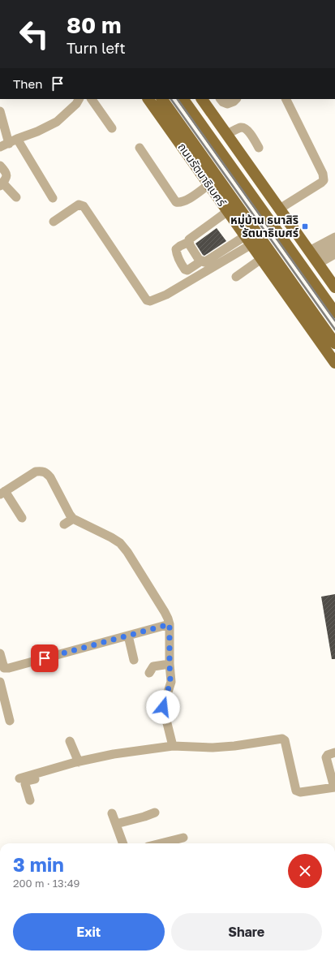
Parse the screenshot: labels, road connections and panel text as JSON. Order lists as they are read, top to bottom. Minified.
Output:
{"streets":{"main road":["ถนนรัตนาธิเบศร์"]},"places":{"transit":["หมู่บ้าน ธนาสิริ รัตนาธิเบศร์"]},"page":{"turn":["80 m","Turn left"],"then":"Then","heading":["3 min","200 m · 13:49"],"buttons":["Exit","Share"]}}
